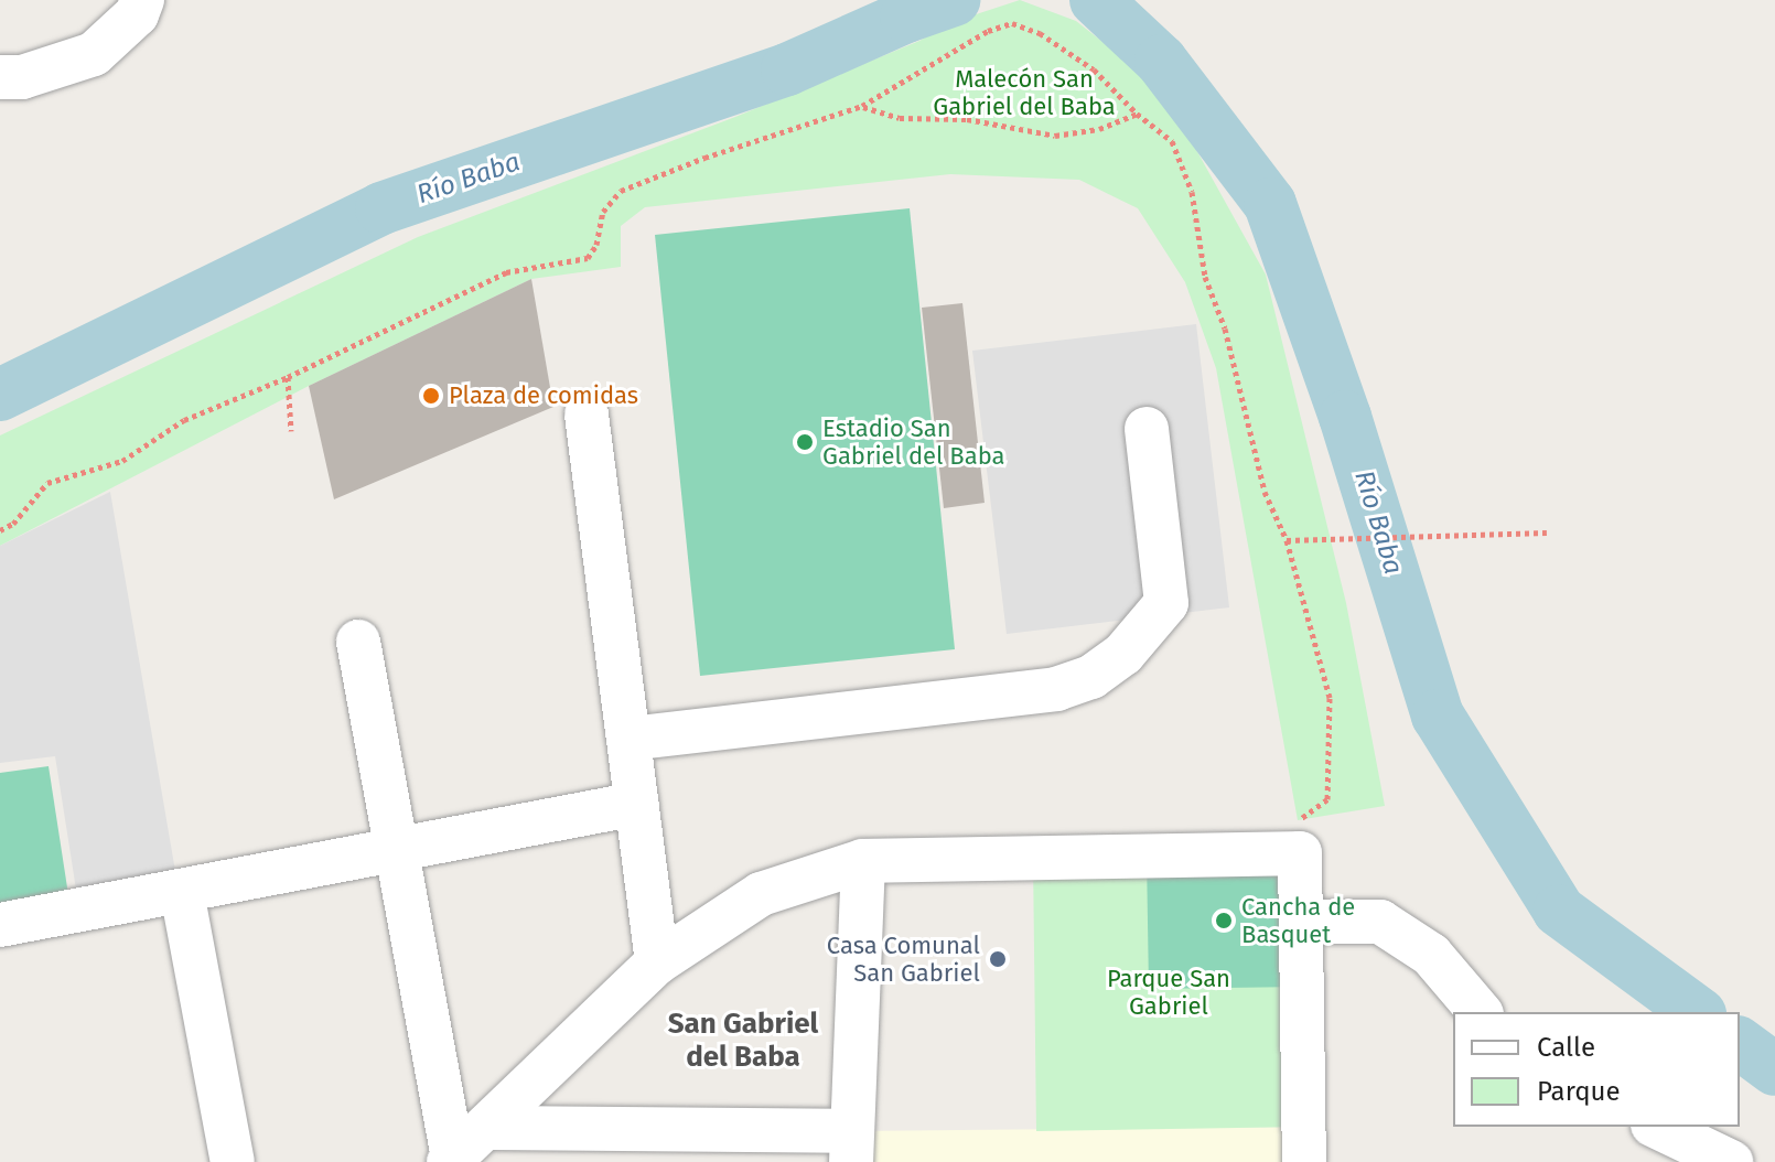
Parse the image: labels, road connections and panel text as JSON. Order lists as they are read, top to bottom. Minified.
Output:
{"districts":["San Gabriel del Baba"],"water":["Río Baba"],"parks":["Malecón San Gabriel del Baba","Parque San Gabriel"],"places":["Plaza de comidas","Estadio San Gabriel del Baba","Cancha de Basquet","Casa Comunal San Gabriel"],"legend":["Calle","Parque"]}
